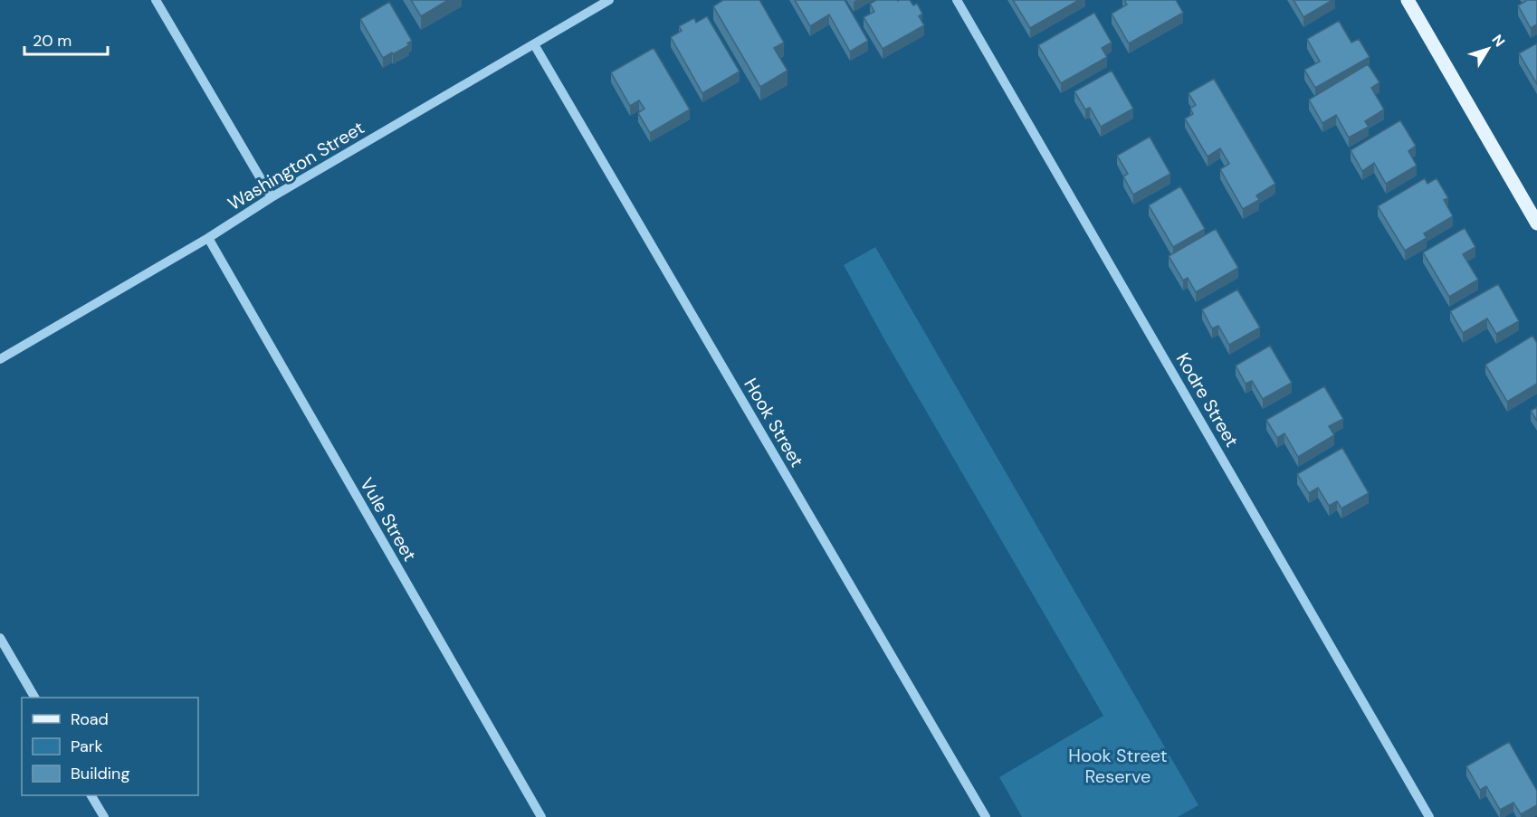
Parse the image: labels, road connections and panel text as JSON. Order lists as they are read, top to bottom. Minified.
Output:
{"streets":{"street":["Washington Street","Kodre Street","Hook Street","Vule Street"]},"crossings":[["Washington Street","Hook Street"],["Washington Street","Vule Street"]],"parks":["Hook Street Reserve"],"legend":["Road","Park","Building"],"scale_bar":"20 m","north":"top right"}
